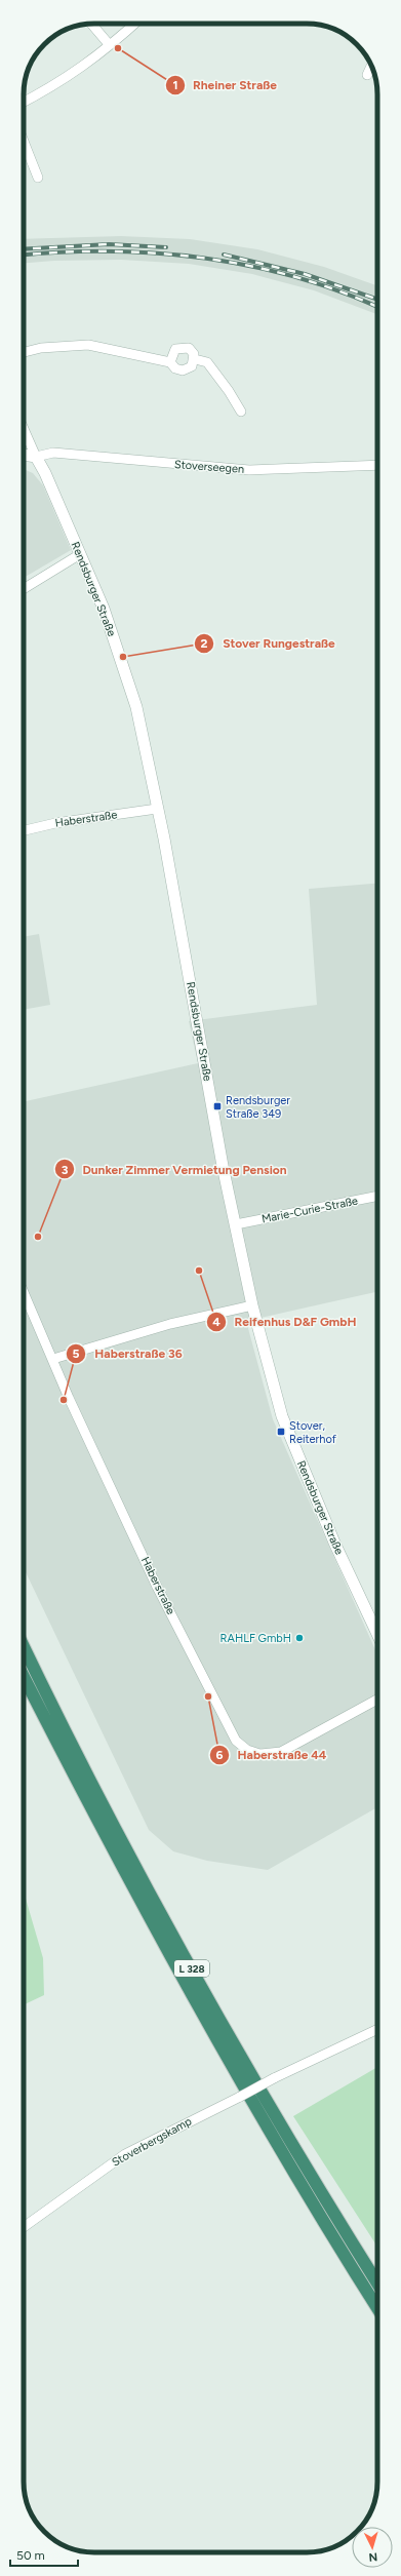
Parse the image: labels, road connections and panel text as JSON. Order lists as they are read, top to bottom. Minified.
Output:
{"streets":{"highway":["L 328"],"street":["Stoverseegen","Rendsburger Straße","Haberstraße","Marie-Curie-Straße","Stoverbergskamp"]},"crossings":[["Stoverseegen","Rendsburger Straße"],["Rendsburger Straße","Haberstraße"],["Rendsburger Straße","Marie-Curie-Straße"]],"places":{"other":["Rheiner Straße","Stover Rungestraße","Dunker Zimmer Vermietung Pension","Reifenhus D&F GmbH","Haberstraße 36","RAHLF GmbH","Haberstraße 44"],"transit":["Rendsburger Straße 349","Stover, Reiterhof"]},"scale_bar":"50 m","north":"bottom"}
